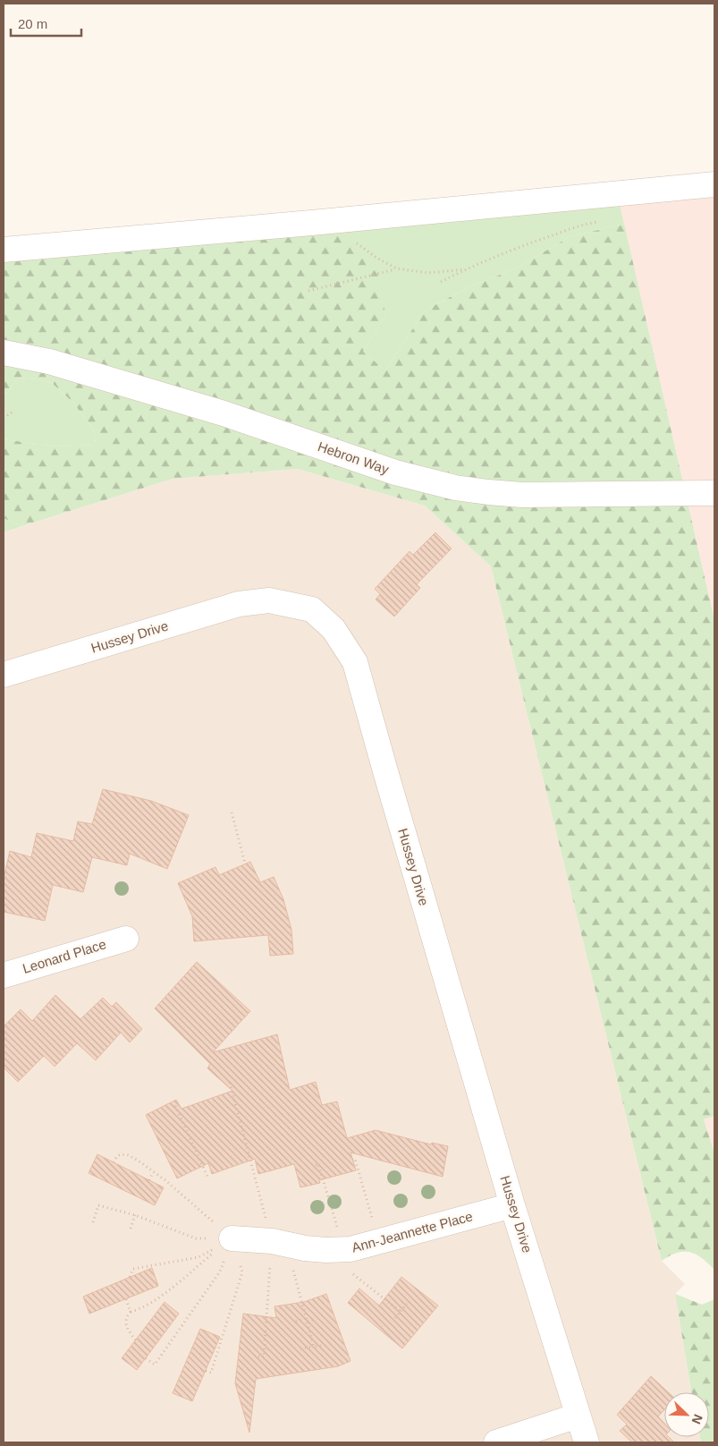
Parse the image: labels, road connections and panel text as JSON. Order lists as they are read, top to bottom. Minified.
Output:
{"streets":{"street":["Hebron Way","Hussey Drive","Leonard Place","Ann-Jeannette Place"]},"crossings":[["Hussey Drive","Ann-Jeannette Place"]],"scale_bar":"20 m","north":"bottom right"}
